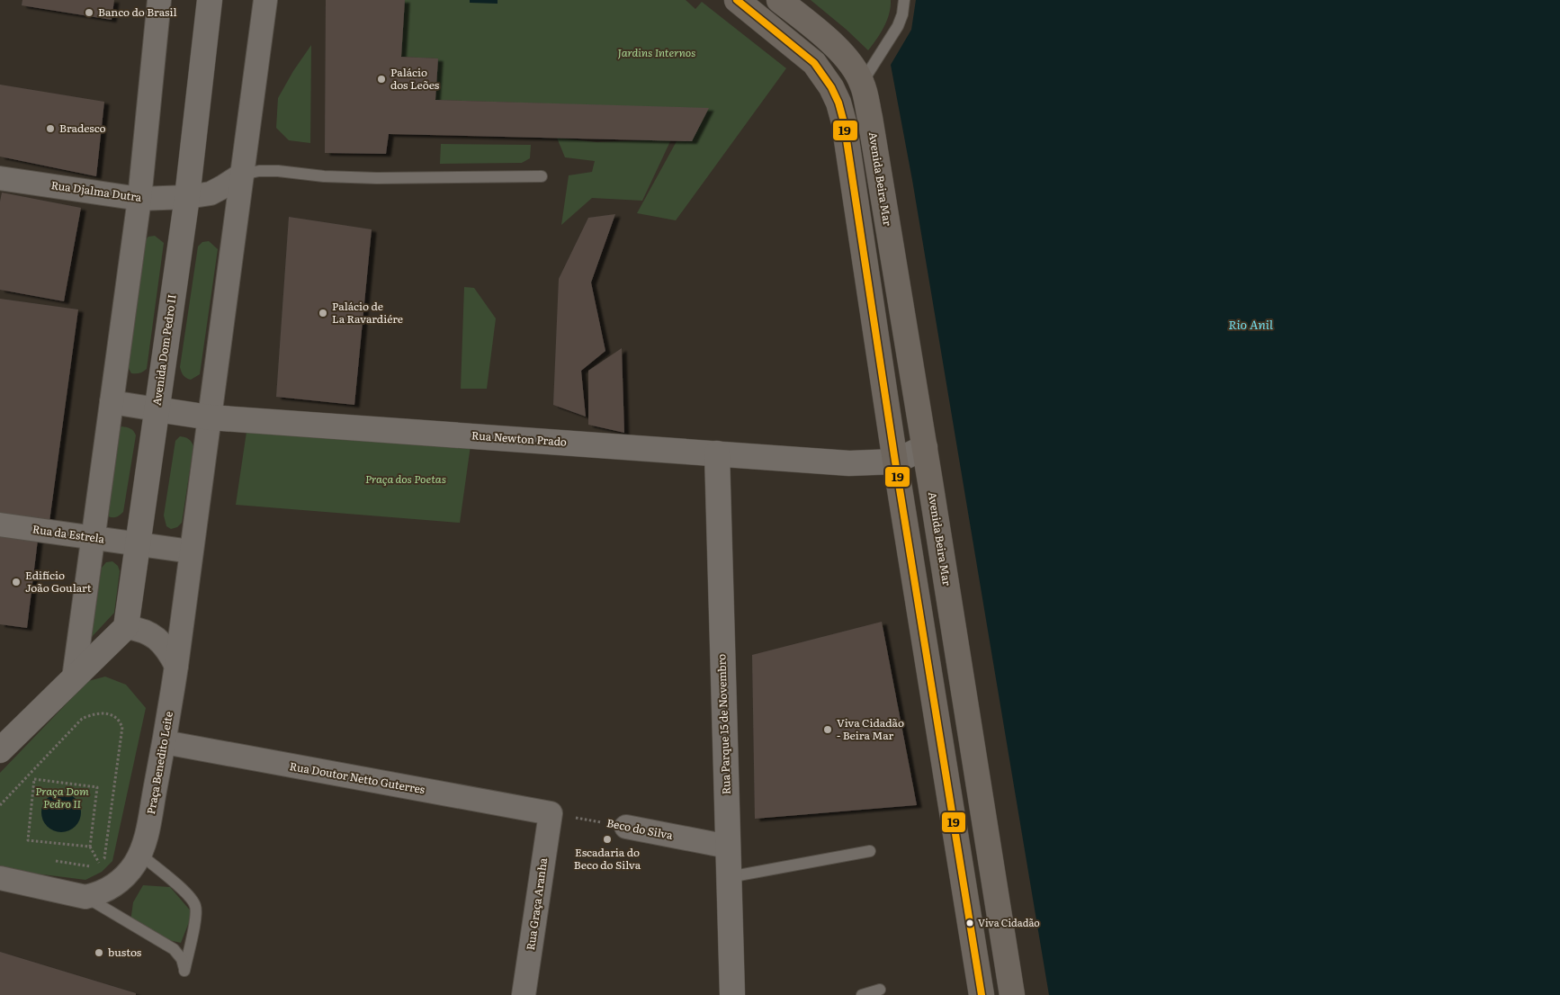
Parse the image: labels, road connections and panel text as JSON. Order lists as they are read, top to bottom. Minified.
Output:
{"streets":{"main road":["Avenida Beira Mar"],"street":["Rua Djalma Dutra","Avenida Dom Pedro II","Rua Newton Prado","Rua da Estrela","Rua Parque 15 de Novembro","Praça Benedito Leite","Rua Doutor Netto Guterres","Beco do Silva","Rua Graça Aranha"]},"crossings":[["Avenida Beira Mar","Rua Newton Prado"],["Rua Djalma Dutra","Avenida Dom Pedro II"],["Avenida Dom Pedro II","Rua Newton Prado"],["Avenida Dom Pedro II","Rua da Estrela"],["Rua Newton Prado","Rua Parque 15 de Novembro"],["Rua Parque 15 de Novembro","Beco do Silva"],["Praça Benedito Leite","Rua Doutor Netto Guterres"],["Rua Doutor Netto Guterres","Beco do Silva"],["Rua Doutor Netto Guterres","Rua Graça Aranha"],["Beco do Silva","Rua Graça Aranha"]],"water":["Rio Anil"],"parks":["Jardins Internos","Praça dos Poetas","Praça Dom Pedro II"],"places":["Banco do Brasil","Palácio dos Leões","Bradesco","Palácio de La Ravardiére","Edifício João Goulart","Viva Cidadão - Beira Mar","Escadaria do Beco do Silva","Viva Cidadão","bustos"],"lines":["transit line 19"]}
